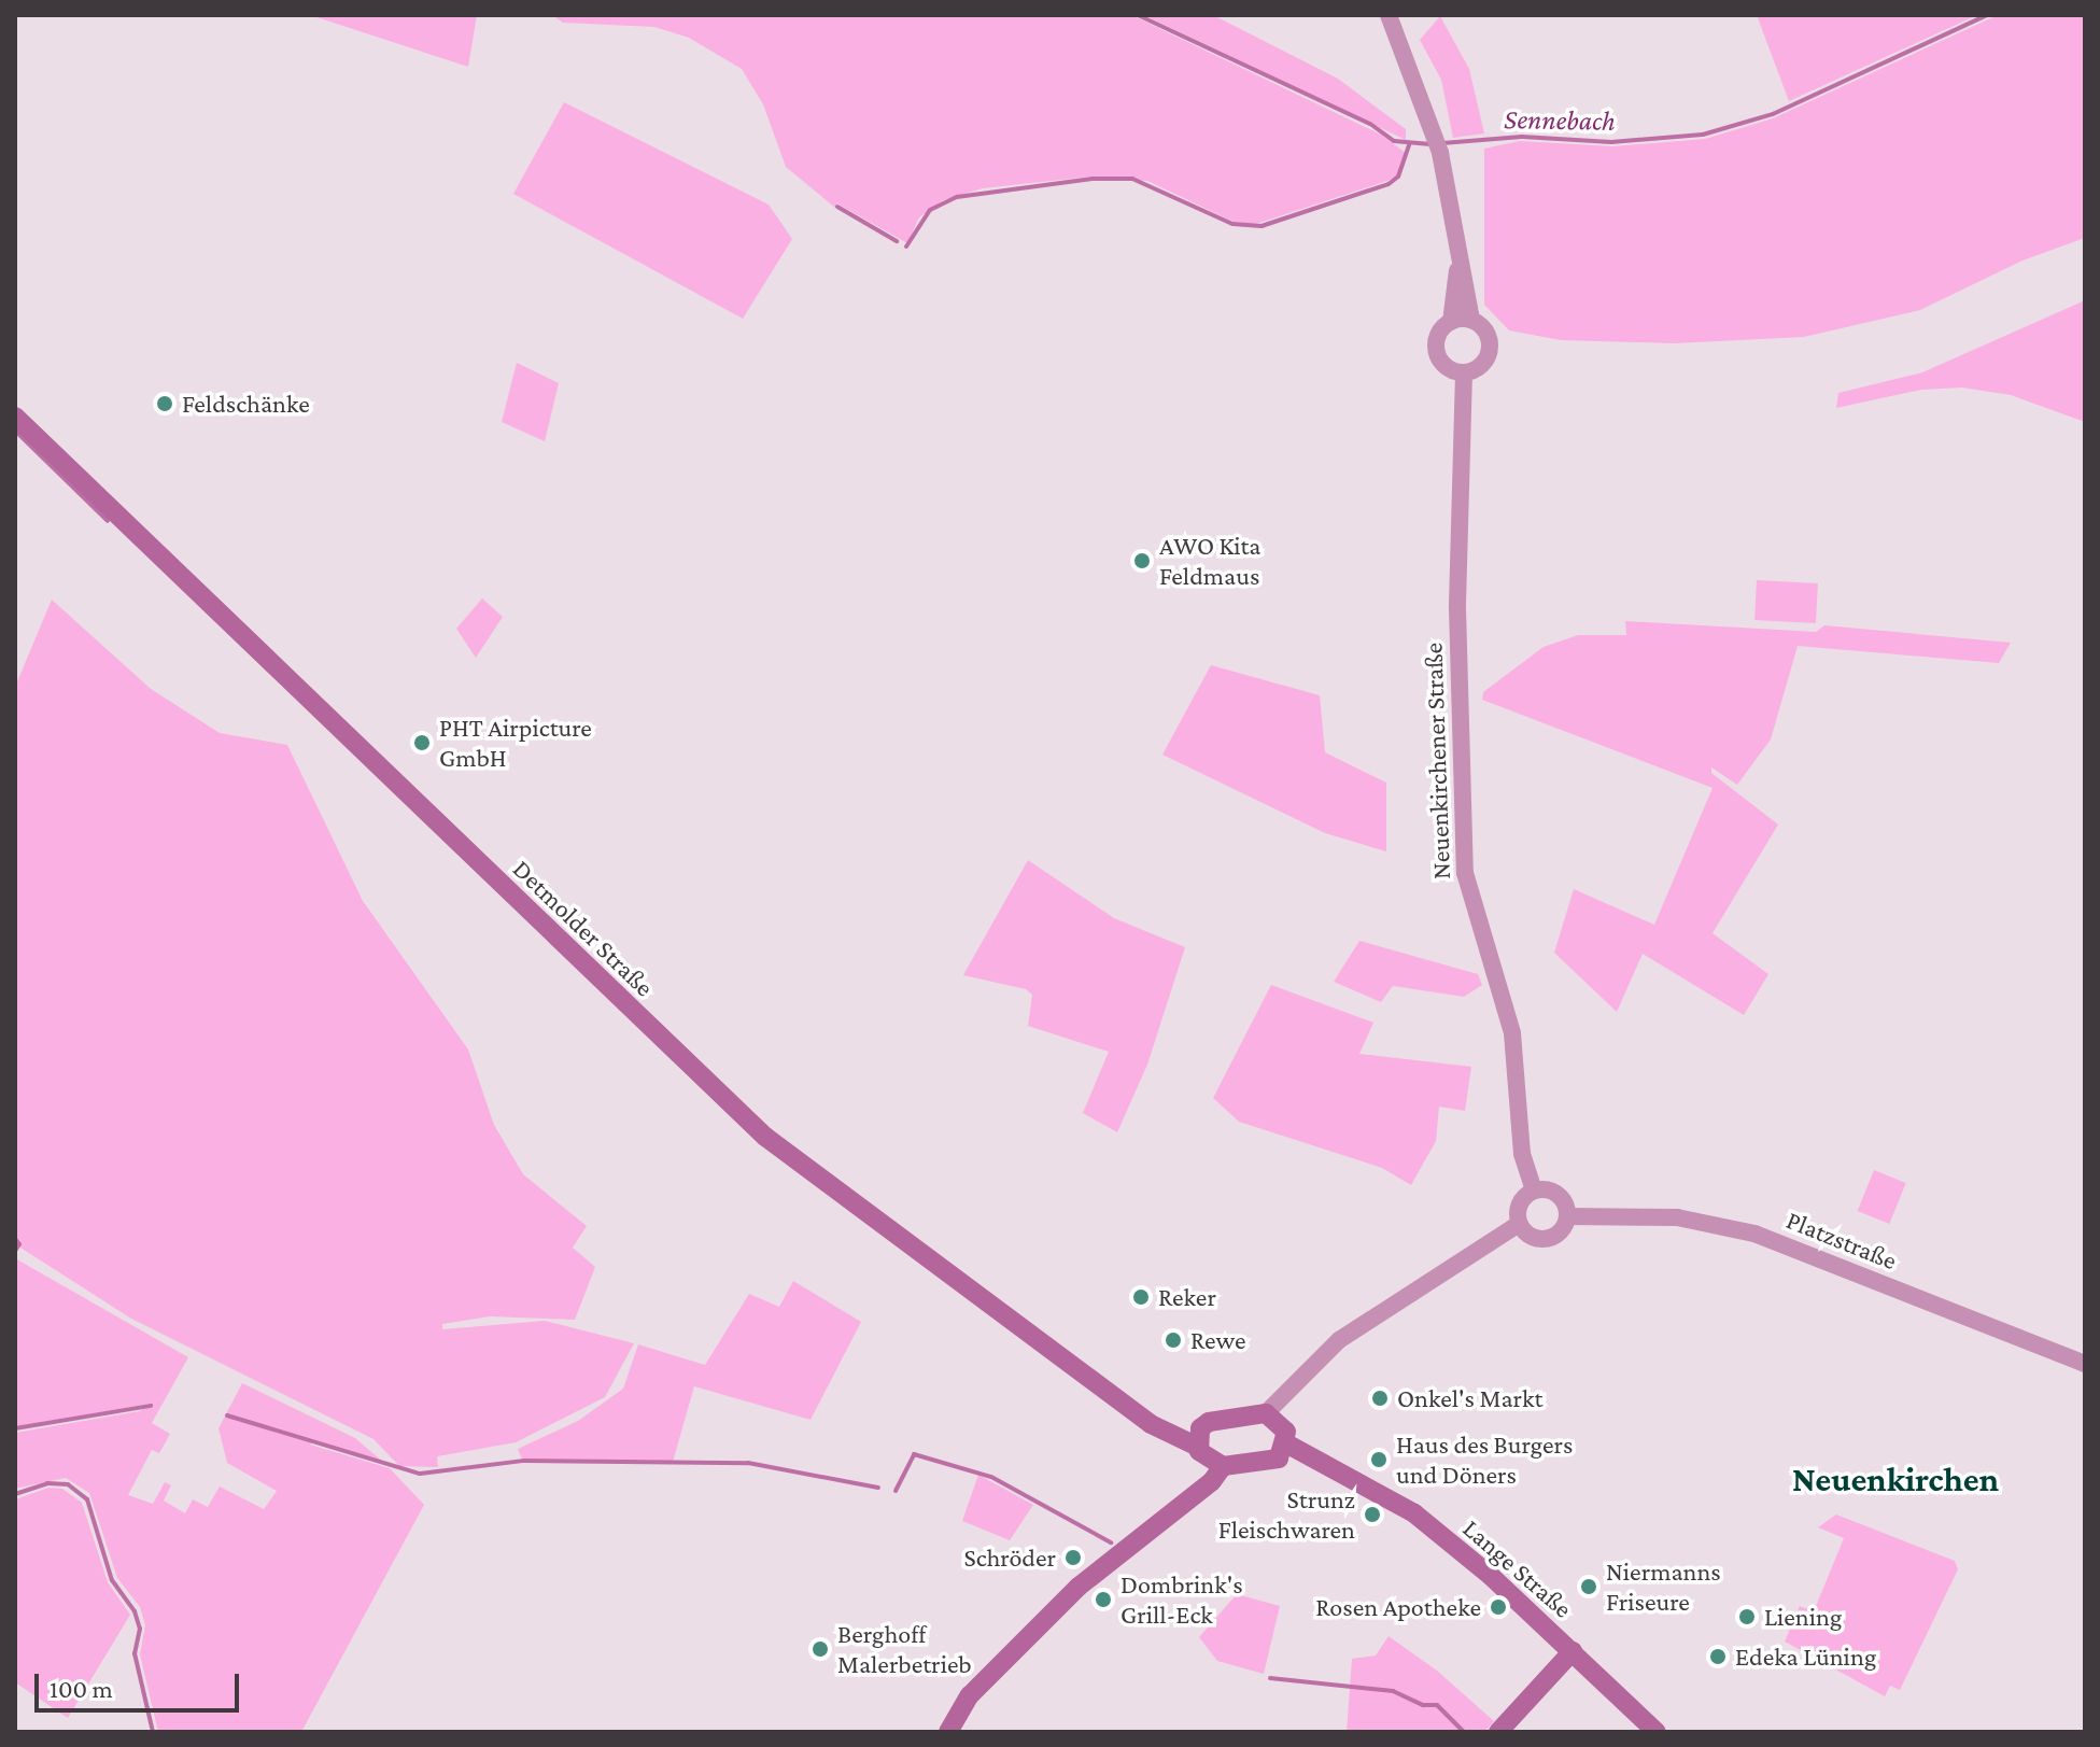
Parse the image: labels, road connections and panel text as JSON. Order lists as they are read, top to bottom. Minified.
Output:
{"streets":{"main road":["Detmolder Straße","Lange Straße"],"street":["Neuenkirchener Straße","Platzstraße"]},"crossings":[["Neuenkirchener Straße","Platzstraße"]],"districts":["Neuenkirchen"],"water":["Sennebach"],"places":["Feldschänke","AWO Kita Feldmaus","PHT Airpicture GmbH","Reker","Rewe","Onkel's Markt","Haus des Burgers und Döners","Strunz Fleischwaren","Schröder","Niermanns Friseure","Dombrink's Grill-Eck","Rosen Apotheke","Liening","Berghoff Malerbetrieb","Edeka Lüning"],"scale_bar":"100 m"}
